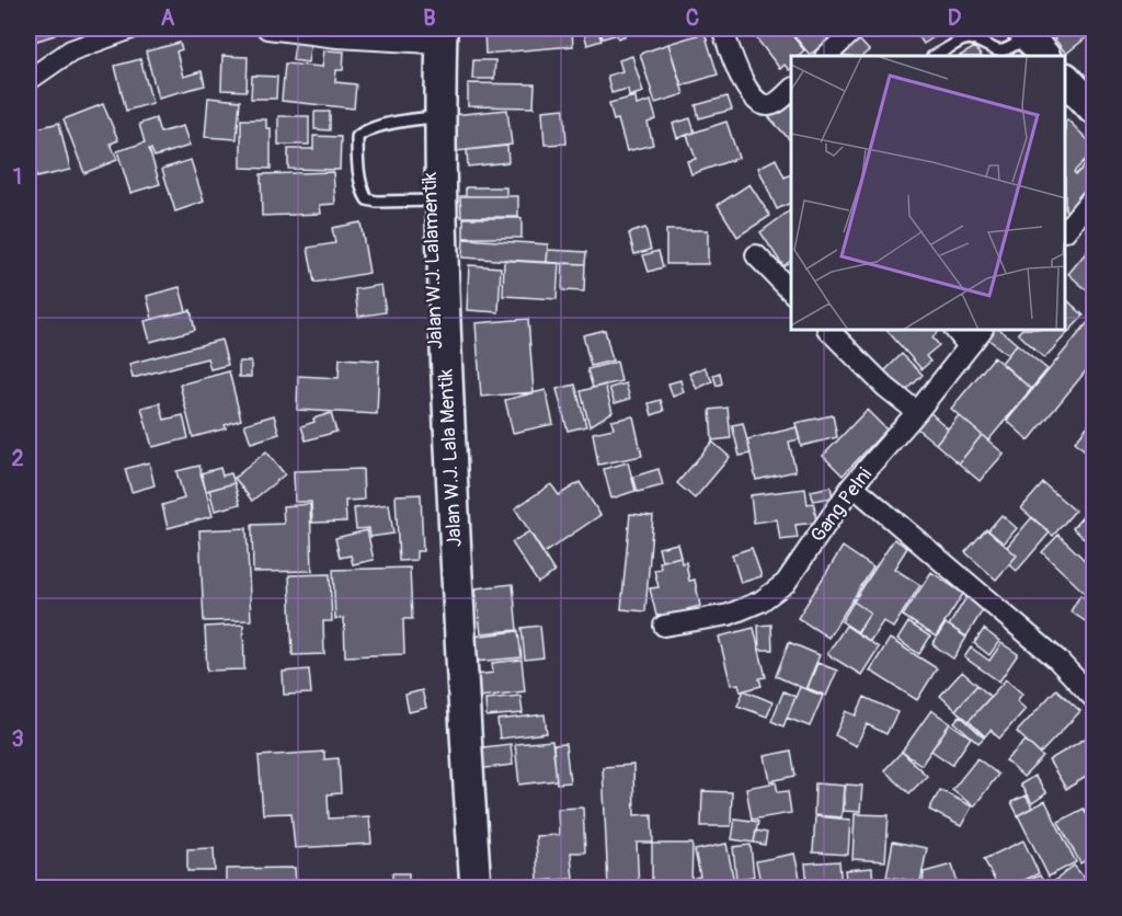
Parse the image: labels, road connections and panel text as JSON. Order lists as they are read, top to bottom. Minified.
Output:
{"streets":{"main road":["Jalan W.J. Lalamentik","Jalan W.J. Lala Mentik"],"street":["Gang Pelni"]},"crossings":[["Jalan W.J. Lalamentik","Jalan W.J. Lala Mentik"]],"grid":{"columns":["A","B","C","D"],"rows":["1","2","3"]}}
